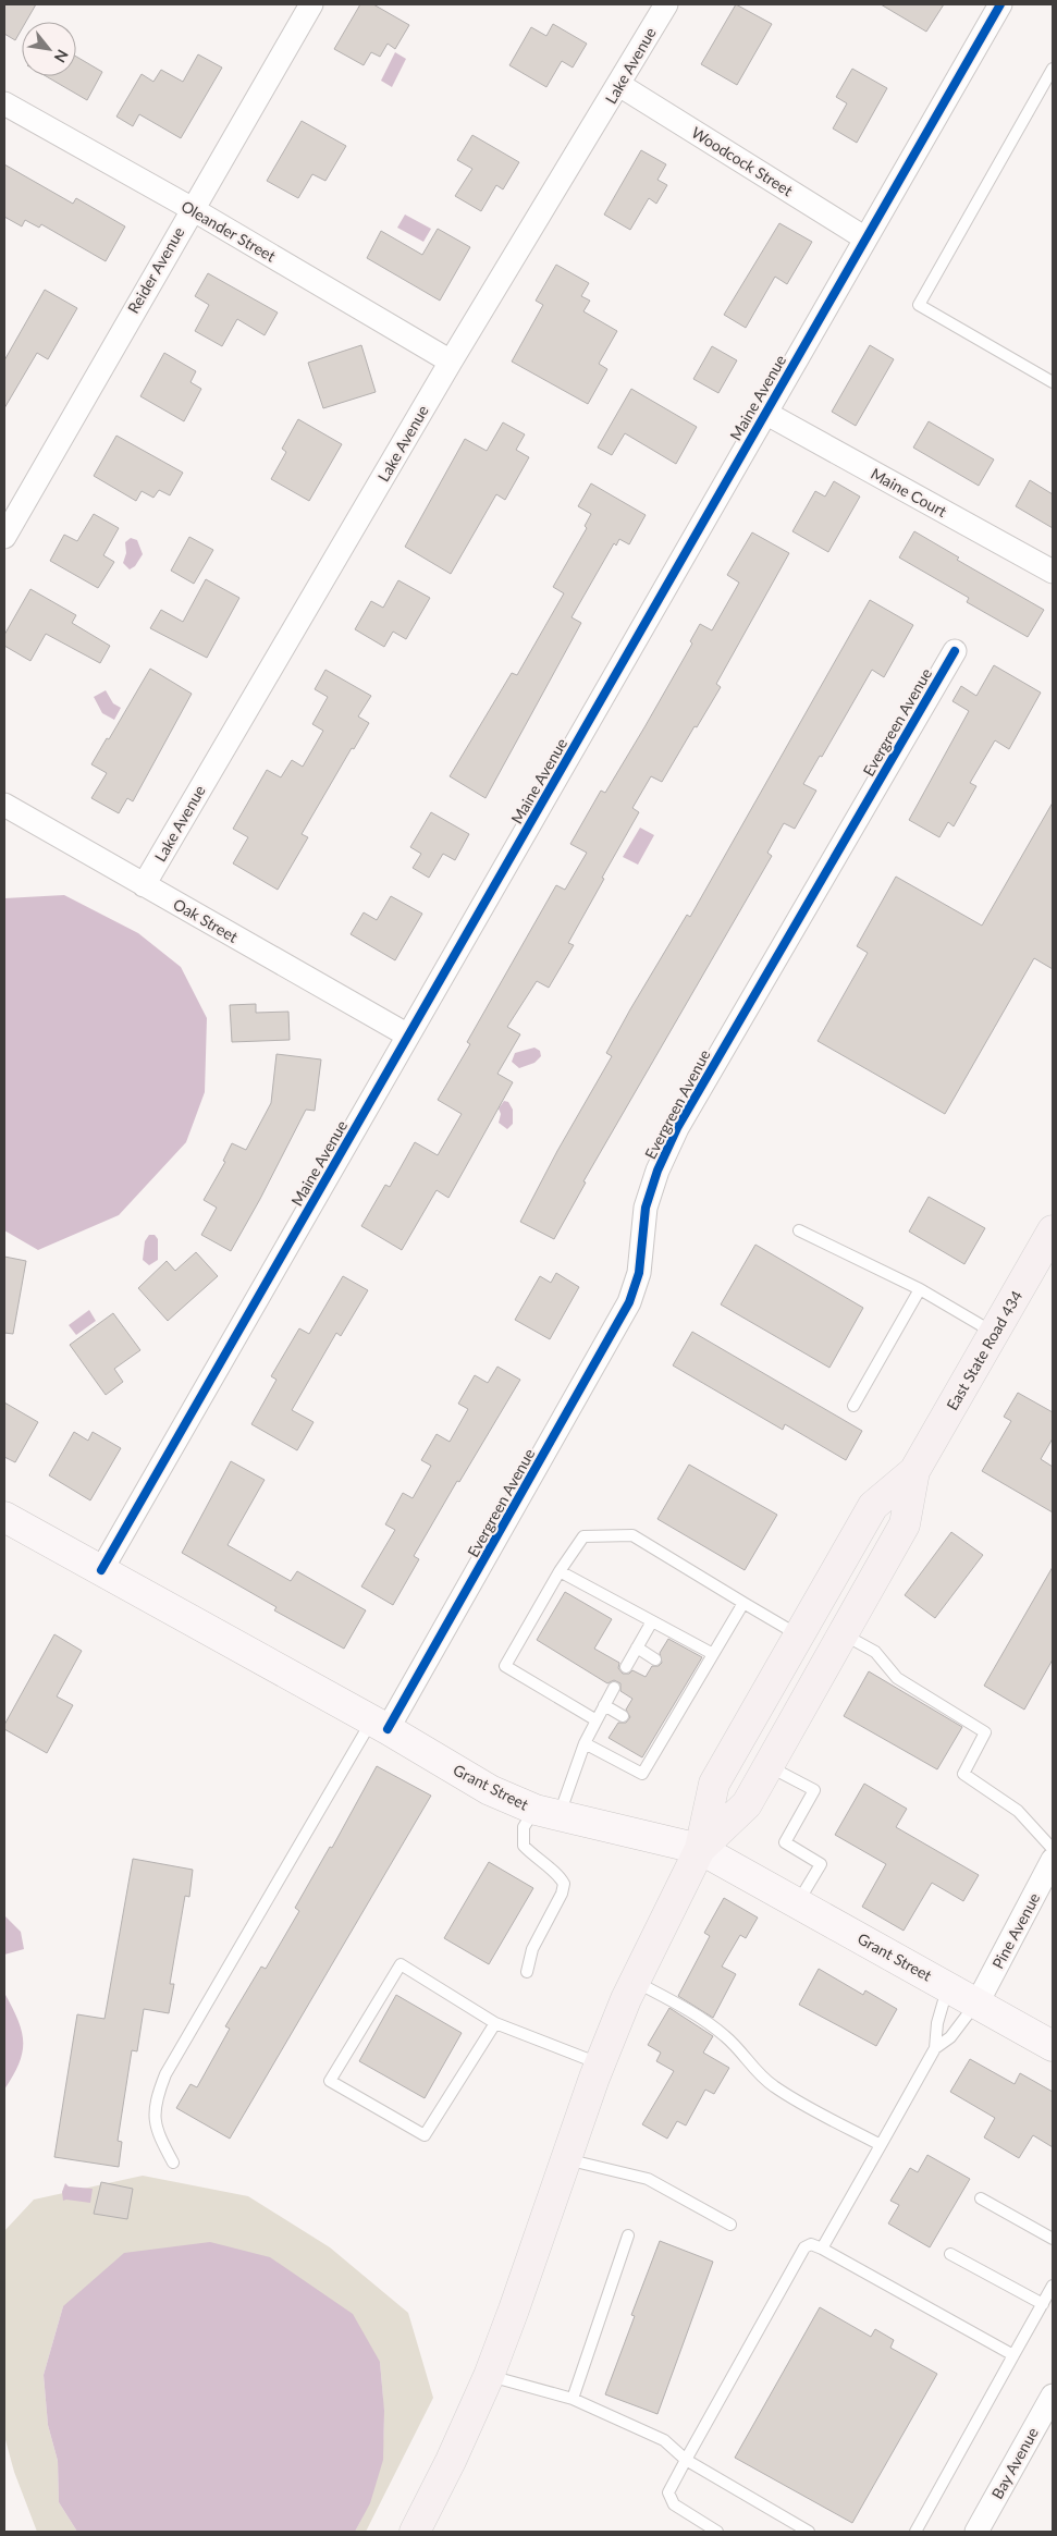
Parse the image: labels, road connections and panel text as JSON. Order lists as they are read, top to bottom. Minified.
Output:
{"streets":{"main road":["East State Road 434"],"street":["Lake Avenue","Woodcock Street","Oleander Street","Reider Avenue","Maine Avenue","Maine Court","Evergreen Avenue","Oak Street","Grant Street","Pine Avenue","Bay Avenue"]},"crossings":[["Lake Avenue","Woodcock Street"],["Lake Avenue","Oleander Street"],["Lake Avenue","Oak Street"],["Woodcock Street","Maine Avenue"],["Oleander Street","Reider Avenue"],["Maine Avenue","Maine Court"],["Maine Avenue","Oak Street"],["Maine Avenue","Grant Street"],["Evergreen Avenue","Grant Street"],["Grant Street","Pine Avenue"]],"north":"bottom right"}
